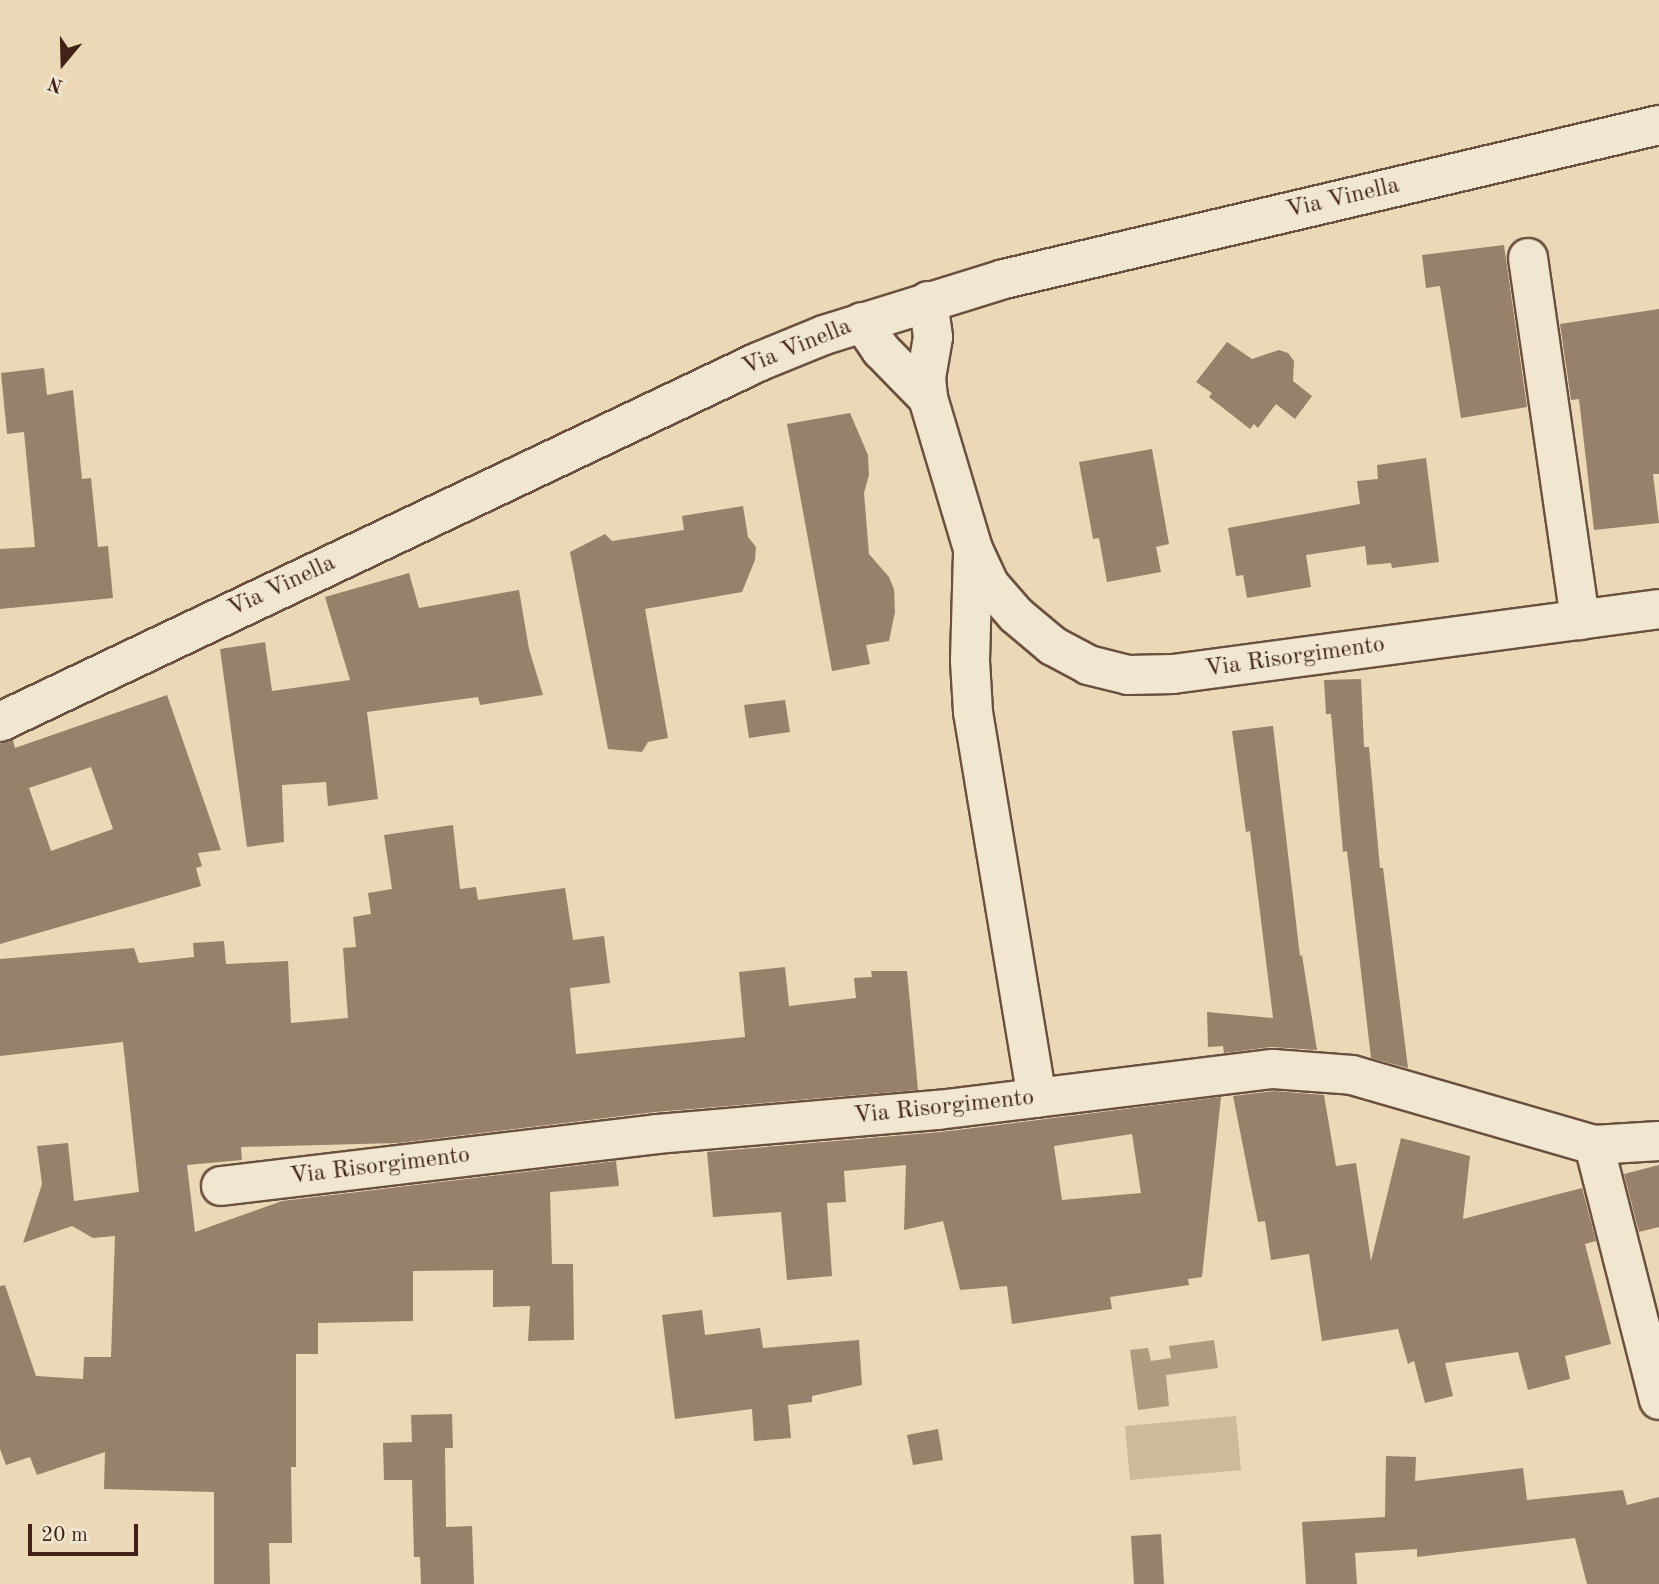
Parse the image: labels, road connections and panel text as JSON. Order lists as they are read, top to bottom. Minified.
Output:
{"streets":{"street":["Via Vinella","Via Risorgimento"]},"scale_bar":"20 m","north":"bottom"}
